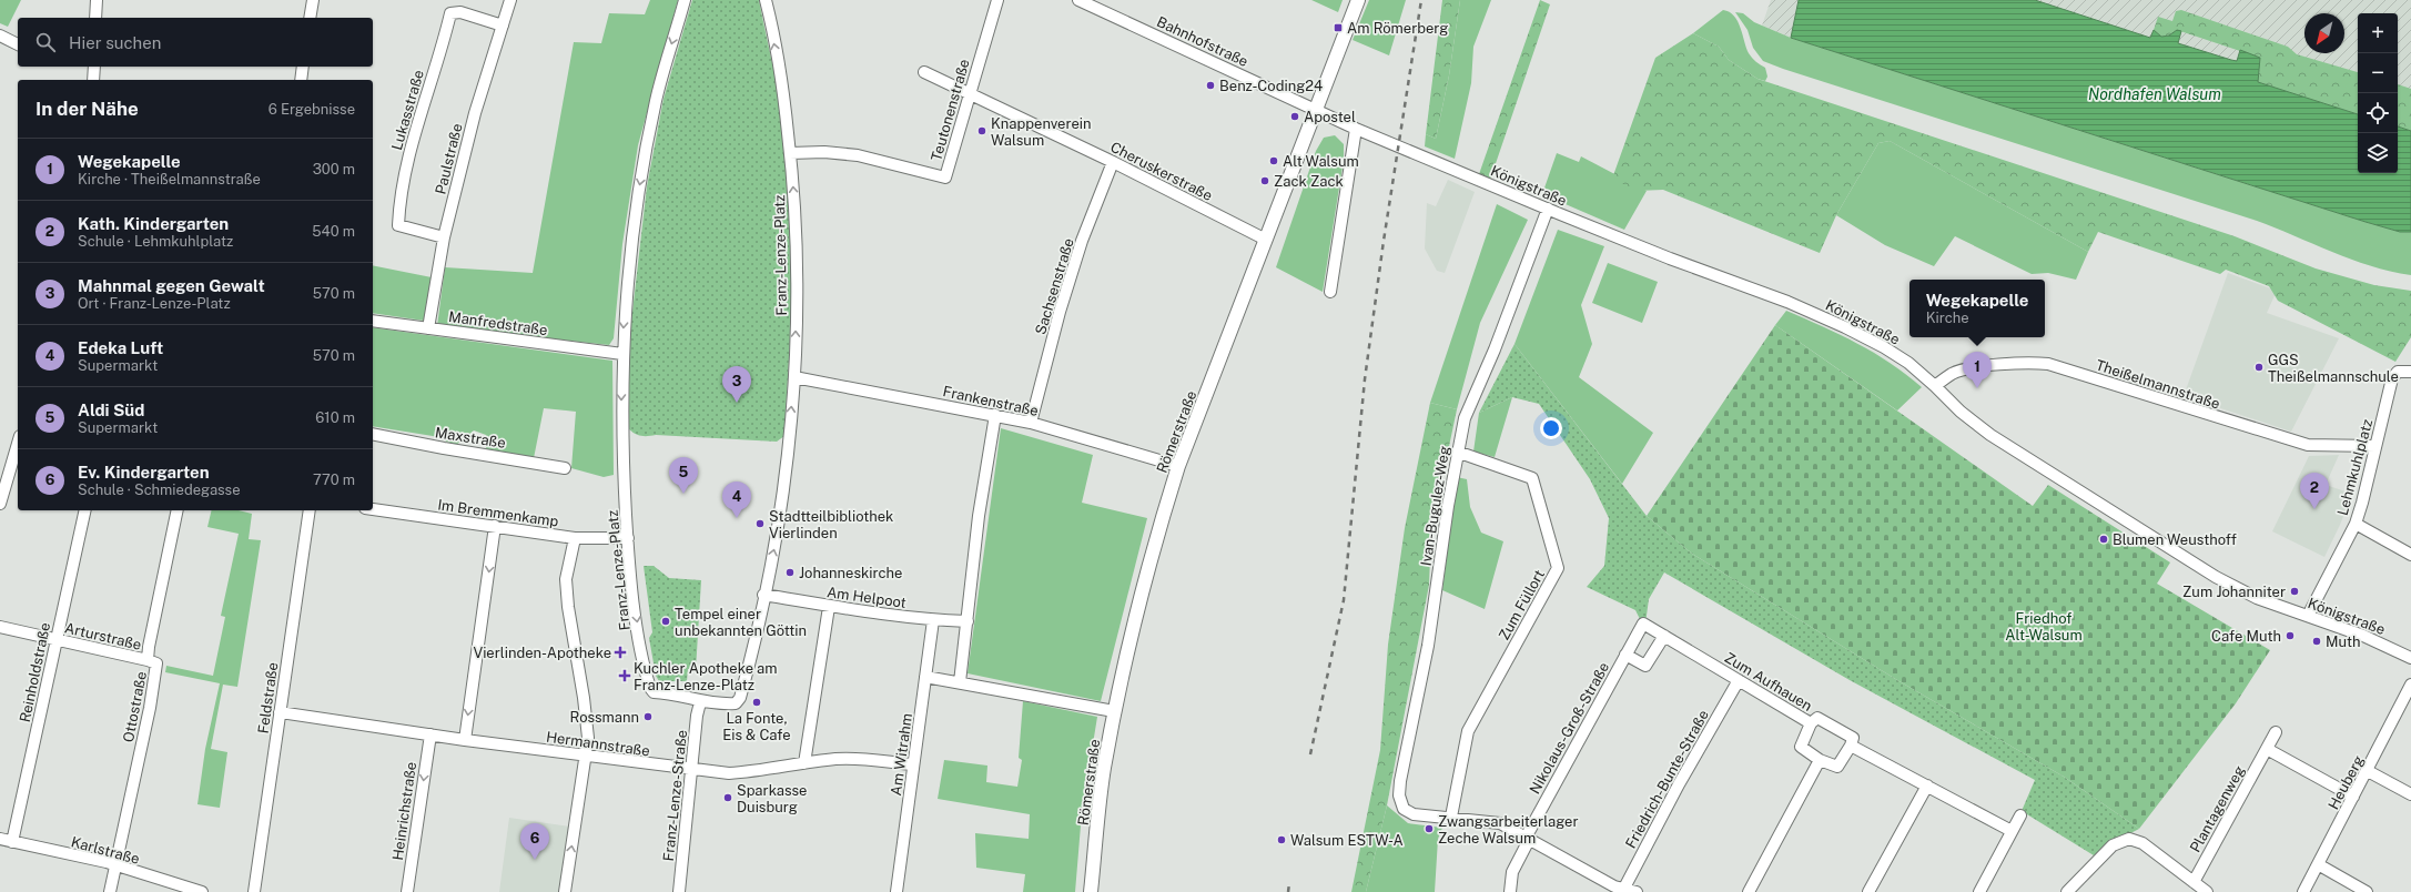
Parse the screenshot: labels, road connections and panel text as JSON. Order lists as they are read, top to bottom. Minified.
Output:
{"streets":{"main road":["Römerstraße"],"street":["Bahnhofstraße","Lukasstraße","Teutonenstraße","Paulstraße","Cheruskerstraße","Königstraße","Franz-Lenze-Platz","Sachsenstraße","Manfredstraße","Theißelmannstraße","Frankenstraße","Maxstraße","Lehmkuhlplatz","Ivan-Bugulez-Weg","Im Bremmenkamp","Am Helpoot","Zum Füllort","Arturstraße","Reinholdstraße","Zum Aufhauen","Feldstraße","Ottostraße","Nikolaus-Groß-Straße","Hermannstraße","Am Witrahm","Friedrich-Bunte-Straße","Heuberg","Franz-Lenze-Straße","Plantagenweg","Heinrichstraße","Karlstraße"]},"crossings":[["Bahnhofstraße","Königstraße"],["Bahnhofstraße","Römerstraße"],["Lukasstraße","Paulstraße"],["Teutonenstraße","Cheruskerstraße"],["Teutonenstraße","Franz-Lenze-Platz"],["Paulstraße","Manfredstraße"],["Cheruskerstraße","Sachsenstraße"],["Cheruskerstraße","Römerstraße"],["Königstraße","Theißelmannstraße"],["Königstraße","Römerstraße"],["Königstraße","Lehmkuhlplatz"],["Königstraße","Ivan-Bugulez-Weg"],["Franz-Lenze-Platz","Manfredstraße"],["Franz-Lenze-Platz","Frankenstraße"],["Franz-Lenze-Platz","Im Bremmenkamp"],["Franz-Lenze-Platz","Am Helpoot"],["Franz-Lenze-Platz","Franz-Lenze-Straße"],["Sachsenstraße","Frankenstraße"],["Theißelmannstraße","Lehmkuhlplatz"],["Frankenstraße","Römerstraße"],["Ivan-Bugulez-Weg","Zum Füllort"],["Am Helpoot","Am Witrahm"],["Arturstraße","Reinholdstraße"],["Arturstraße","Ottostraße"],["Reinholdstraße","Karlstraße"],["Zum Aufhauen","Nikolaus-Groß-Straße"],["Zum Aufhauen","Friedrich-Bunte-Straße"],["Feldstraße","Hermannstraße"],["Ottostraße","Karlstraße"],["Hermannstraße","Am Witrahm"],["Hermannstraße","Franz-Lenze-Straße"],["Hermannstraße","Heinrichstraße"]],"one_way":["Heinrichstraße"],"water":["Nordhafen Walsum"],"parks":["Friedhof Alt-Walsum"],"places":{"transit":["Am Römerberg"],"other":["Benz-Coding24","Apostel","Knappenverein Walsum","Alt Walsum","Zack Zack","GGS Theißelmannschule","Stadtteilbibliothek Vierlinden","Blumen Weusthoff","Johanneskirche","Zum Johanniter","Tempel einer unbekannten Göttin","Cafe Muth","Muth","La Fonte, Eis & Cafe","Rossmann","Sparkasse Duisburg","Zwangsarbeiterlager Zeche Walsum","Walsum ESTW-A"],"health":["Vierlinden-Apotheke","Kuchler Apotheke am Franz-Lenze-Platz"]},"north":"bottom left","page":{"map_buttons":["+","−"],"search":"Hier suchen","heading":["In der Nähe","6 Ergebnisse"],"list":[{"mark":"1","name":"Wegekapelle","note":"Kirche · Theißelmannstraße","value":"300 m"},{"mark":"2","name":"Kath. Kindergarten","note":"Schule · Lehmkuhlplatz","value":"540 m"},{"mark":"3","name":"Mahnmal gegen Gewalt","note":"Ort · Franz-Lenze-Platz","value":"570 m"},{"mark":"4","name":"Edeka Luft","note":"Supermarkt","value":"570 m"},{"mark":"5","name":"Aldi Süd","note":"Supermarkt","value":"610 m"},{"mark":"6","name":"Ev. Kindergarten","note":"Schule · Schmiedegasse","value":"770 m"}],"popup":["Wegekapelle","Kirche"],"pins":["1","3","5","2","4","6"]}}
